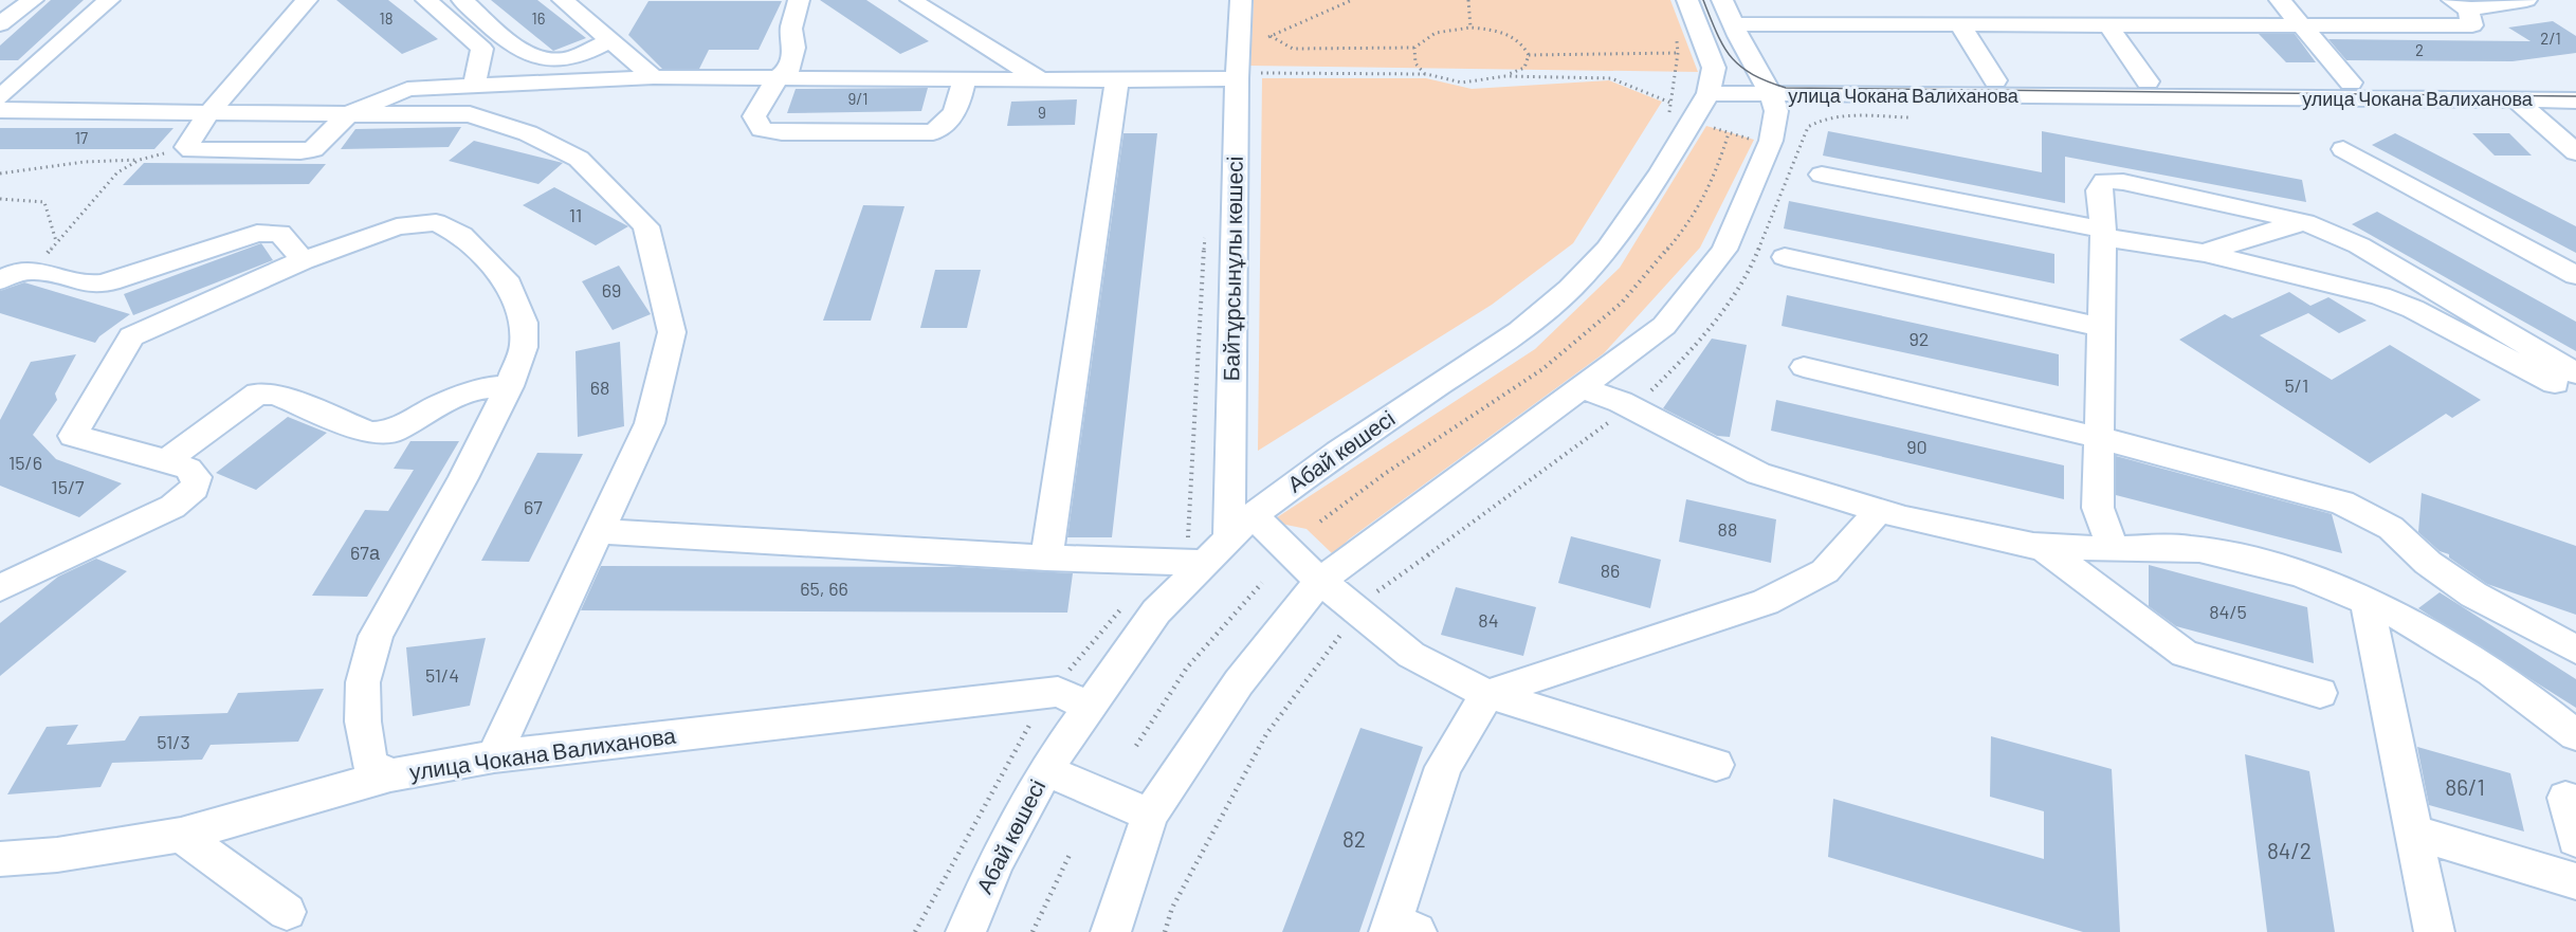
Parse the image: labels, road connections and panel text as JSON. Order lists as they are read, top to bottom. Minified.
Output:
{"streets":{"street":["улица Чокана Валиханова","Байтұрсынұлы көшесі","Абай көшесі"]},"crossings":[["улица Чокана Валиханова","Абай көшесі"],["Байтұрсынұлы көшесі","Абай көшесі"]],"house_numbers":["18","16","2/1","2","9/1","9","17","11","69","92","5/1","68","90","15/6","15/7","67","88","67а","86","65, 66","84/5","84","51/4","51/3","86/1","82","84/2"]}
